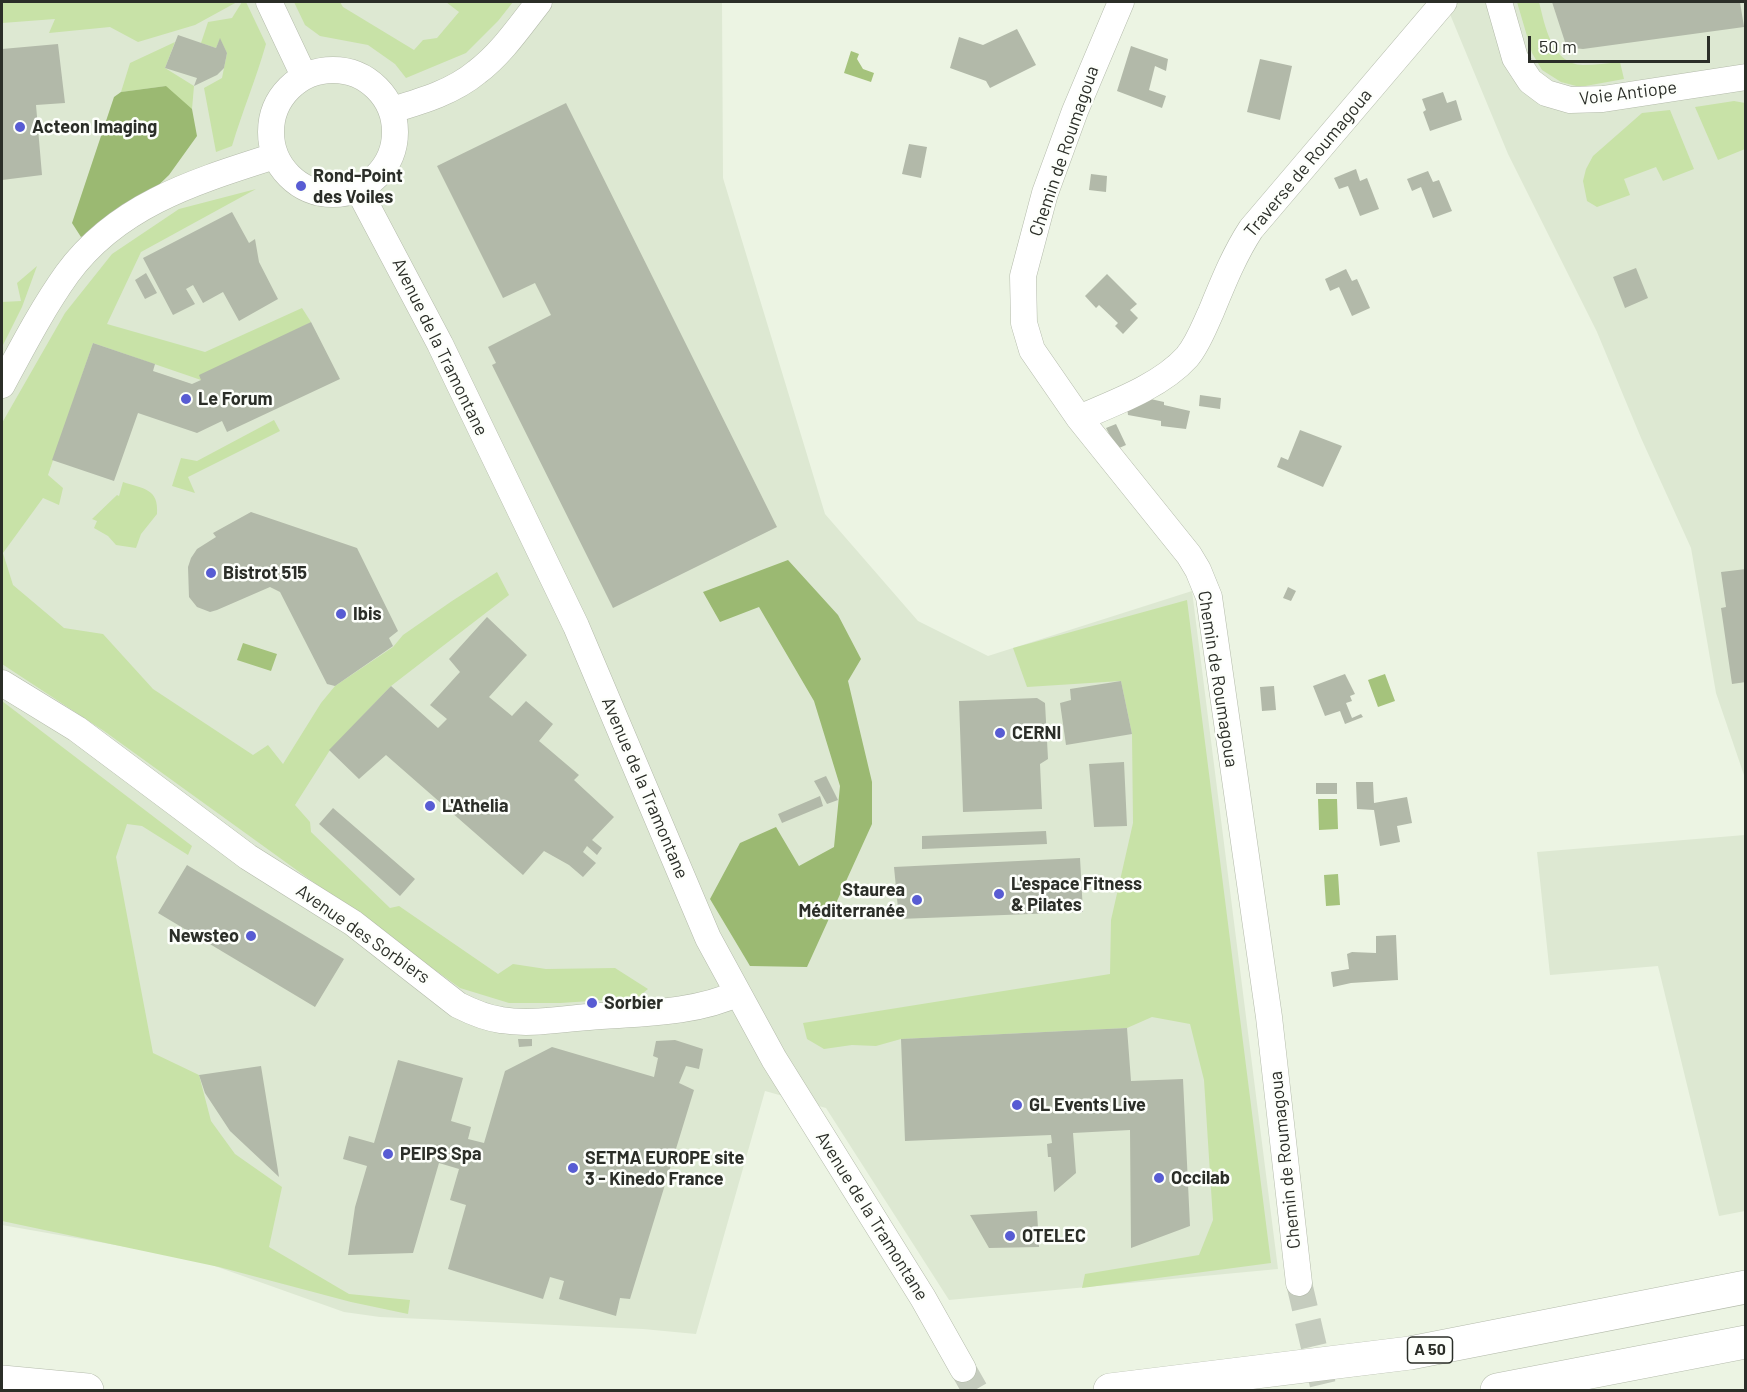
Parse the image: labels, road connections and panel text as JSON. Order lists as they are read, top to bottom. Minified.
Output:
{"streets":{"highway":["A 50"],"street":["Voie Antiope","Chemin de Roumagoua","Traverse de Roumagoua","Avenue de la Tramontane","Avenue des Sorbiers"]},"crossings":[["Chemin de Roumagoua","Traverse de Roumagoua"],["Avenue de la Tramontane","Avenue des Sorbiers"]],"places":["Acteon Imaging","Rond-Point des Voiles","Le Forum","Bistrot 515","Ibis","CERNI","L'Athelia","L'espace Fitness & Pilates","Staurea Méditerranée","Newsteo","Sorbier","GL Events Live","PEIPS Spa","SETMA EUROPE site 3 - Kinedo France","Occilab","OTELEC"],"scale_bar":"50 m"}
